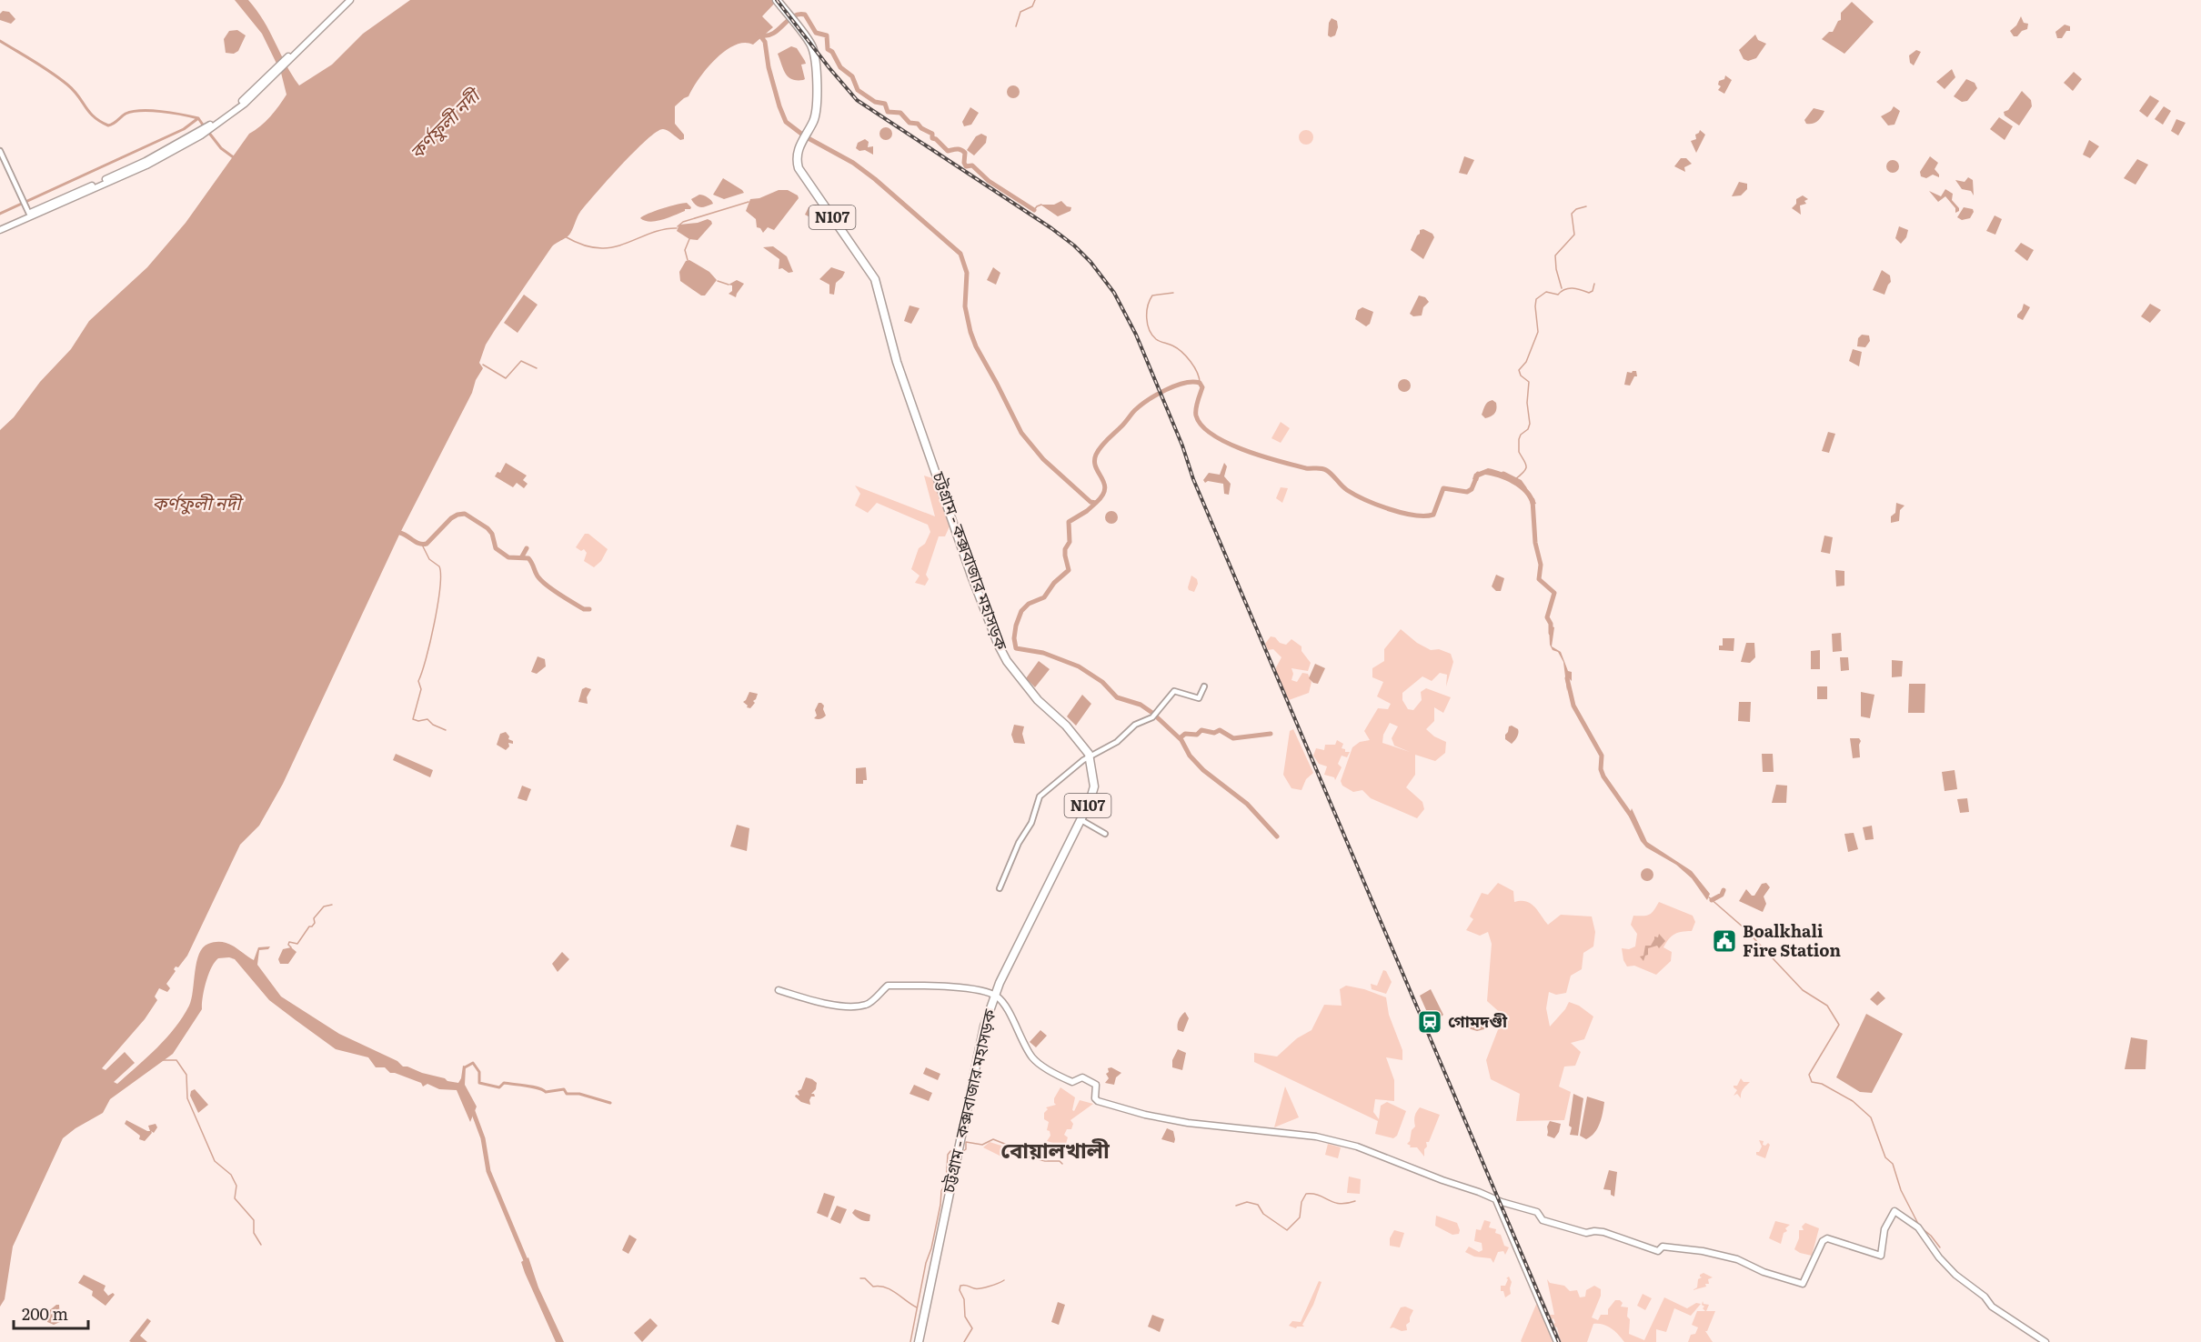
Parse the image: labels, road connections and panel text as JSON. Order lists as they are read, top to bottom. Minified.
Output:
{"streets":{"highway":["N107","চট্টগ্রাম - কক্সবাজার মহাসড়ক"]},"districts":["বোয়ালখালী"],"water":["কর্ণফুলী নদী"],"places":{"public building":["Boalkhali Fire Station"],"station":["গোমদণ্ডী"]},"scale_bar":"200 m"}
